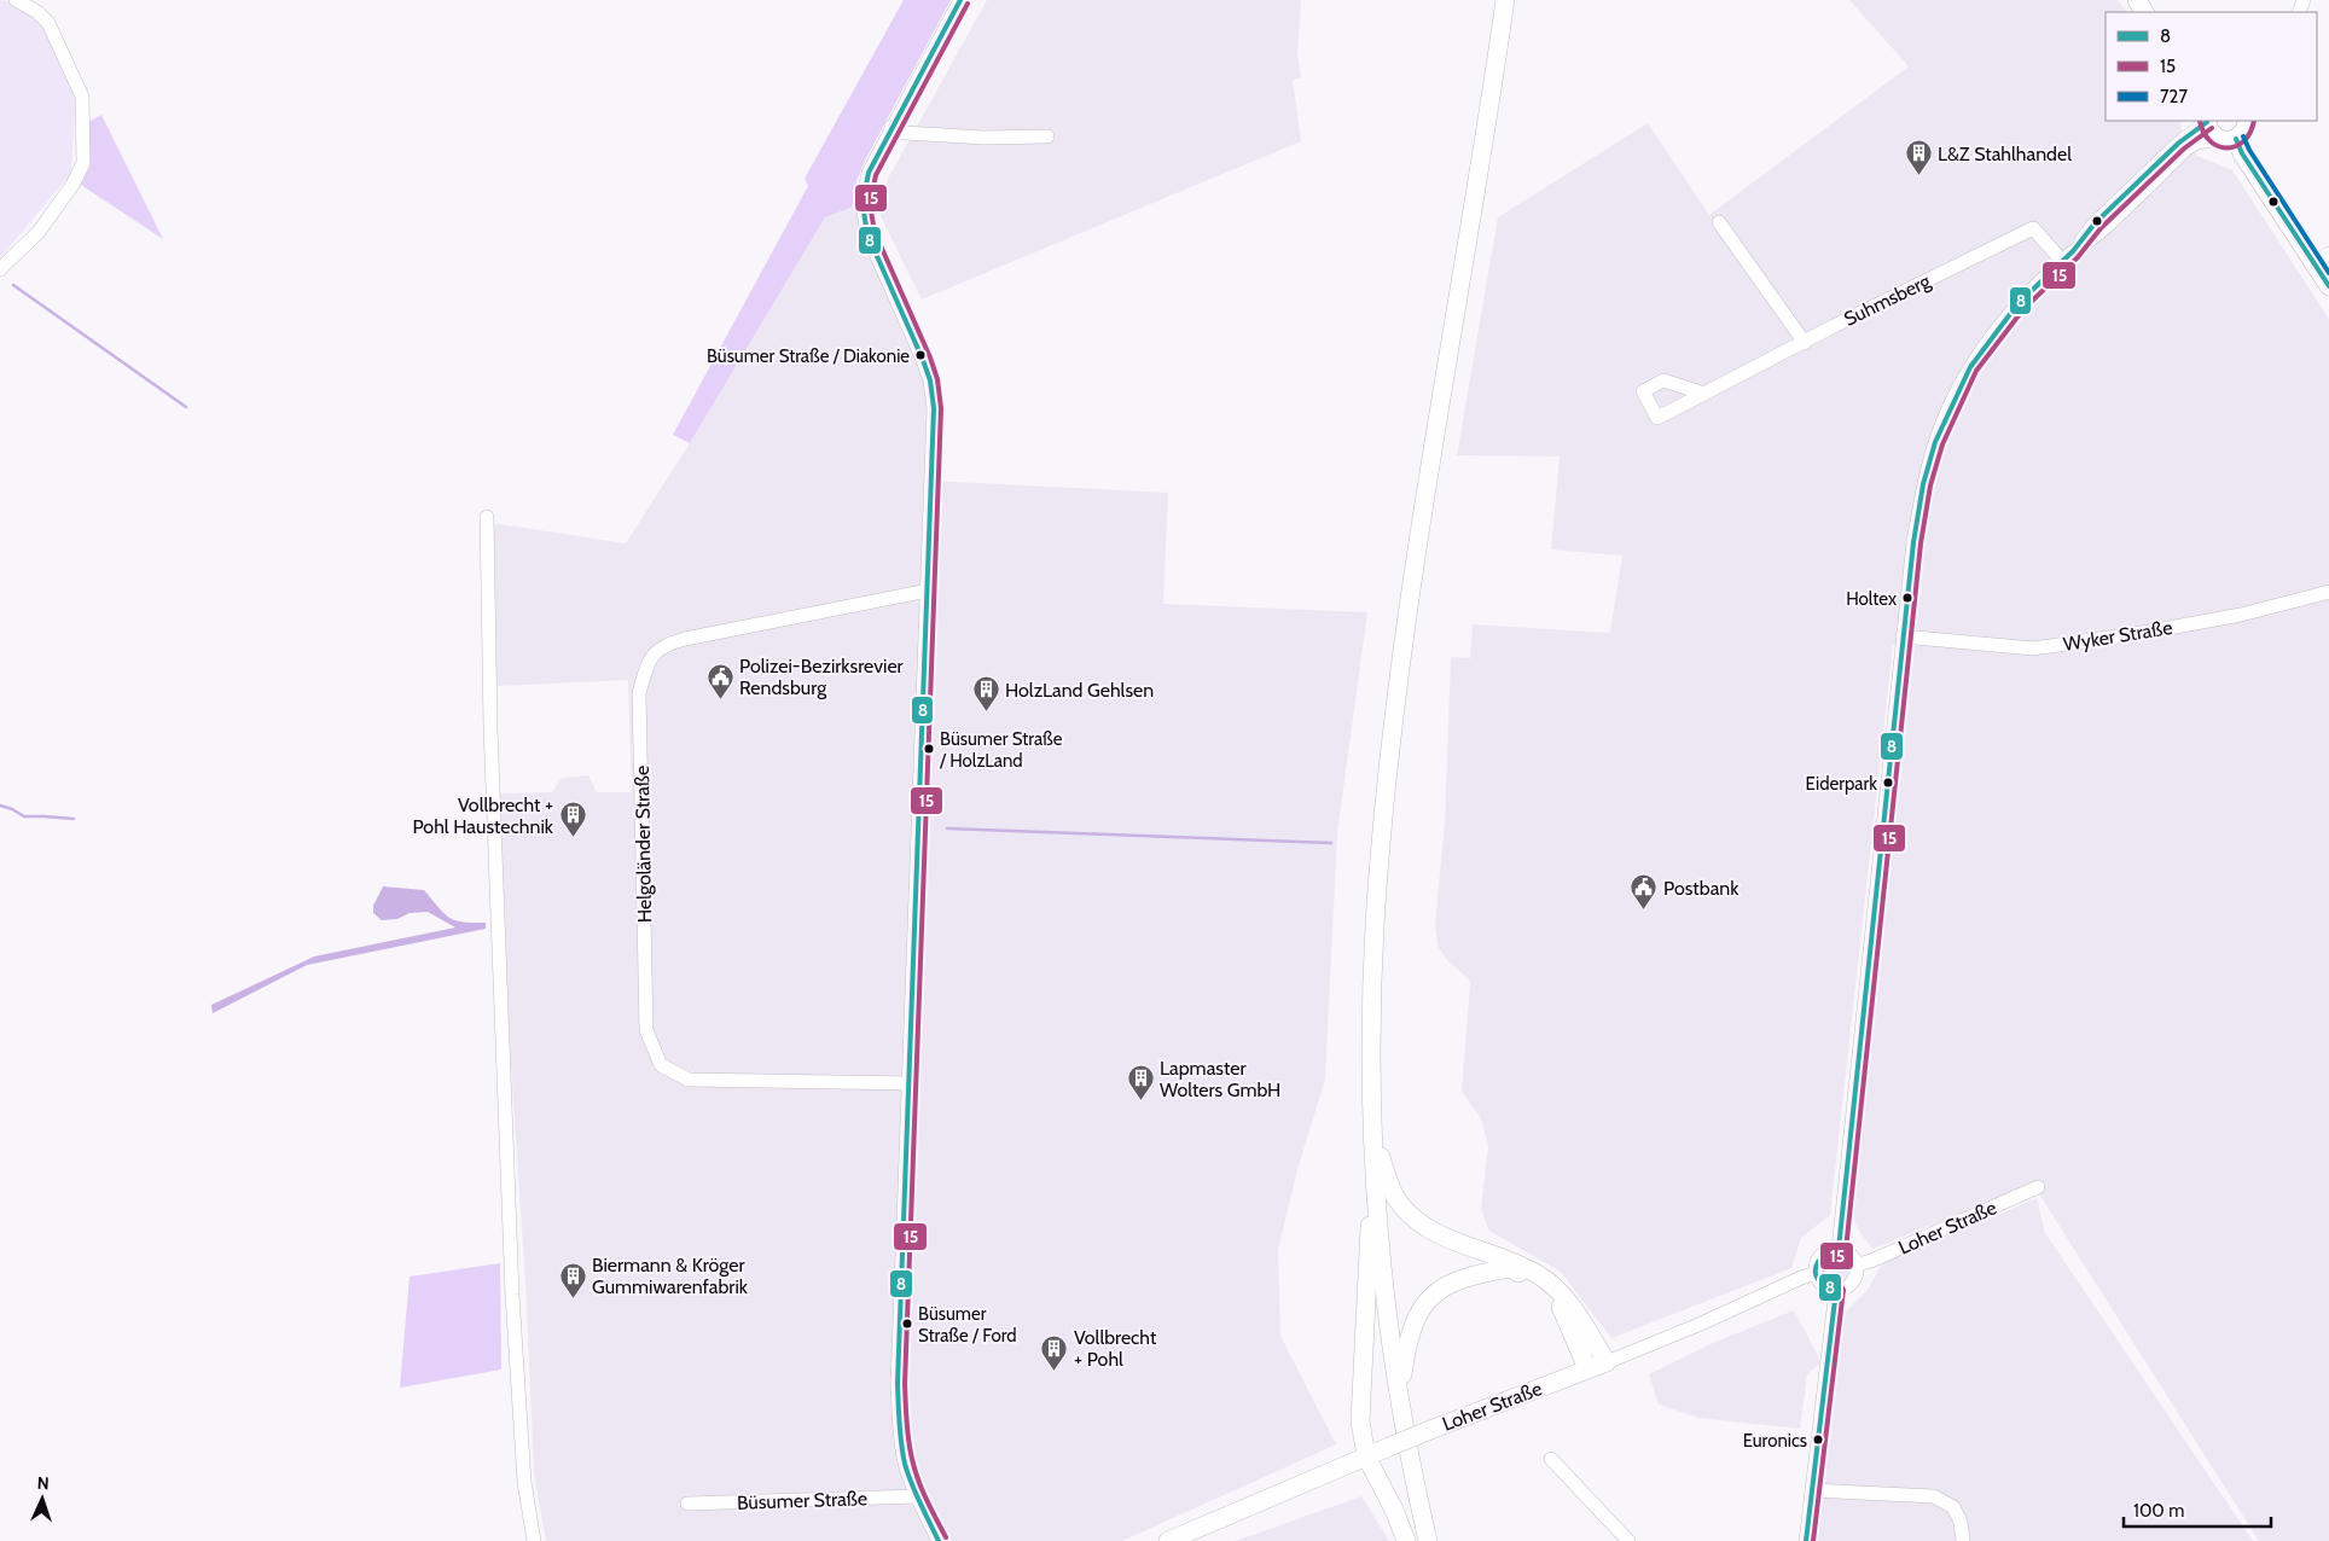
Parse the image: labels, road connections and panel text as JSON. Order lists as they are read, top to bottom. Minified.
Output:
{"streets":{"main road":["Loher Straße"],"street":["Suhmsberg","Wyker Straße","Helgoländer Straße","Büsumer Straße"]},"places":{"building":["L&Z Stahlhandel","HolzLand Gehlsen","Vollbrecht + Pohl Haustechnik","Lapmaster Wolters GmbH","Biermann & Kröger Gummiwarenfabrik","Vollbrecht + Pohl"],"other":["Büsumer Straße / Diakonie","Holtex","Büsumer Straße / HolzLand","Eiderpark","Büsumer Straße / Ford","Euronics"],"public building":["Polizei-Bezirksrevier Rendsburg","Postbank"]},"lines":["transit line 8","transit line 15","transit line 727"],"legend":["8","15","727"],"scale_bar":"100 m","north":"top"}
